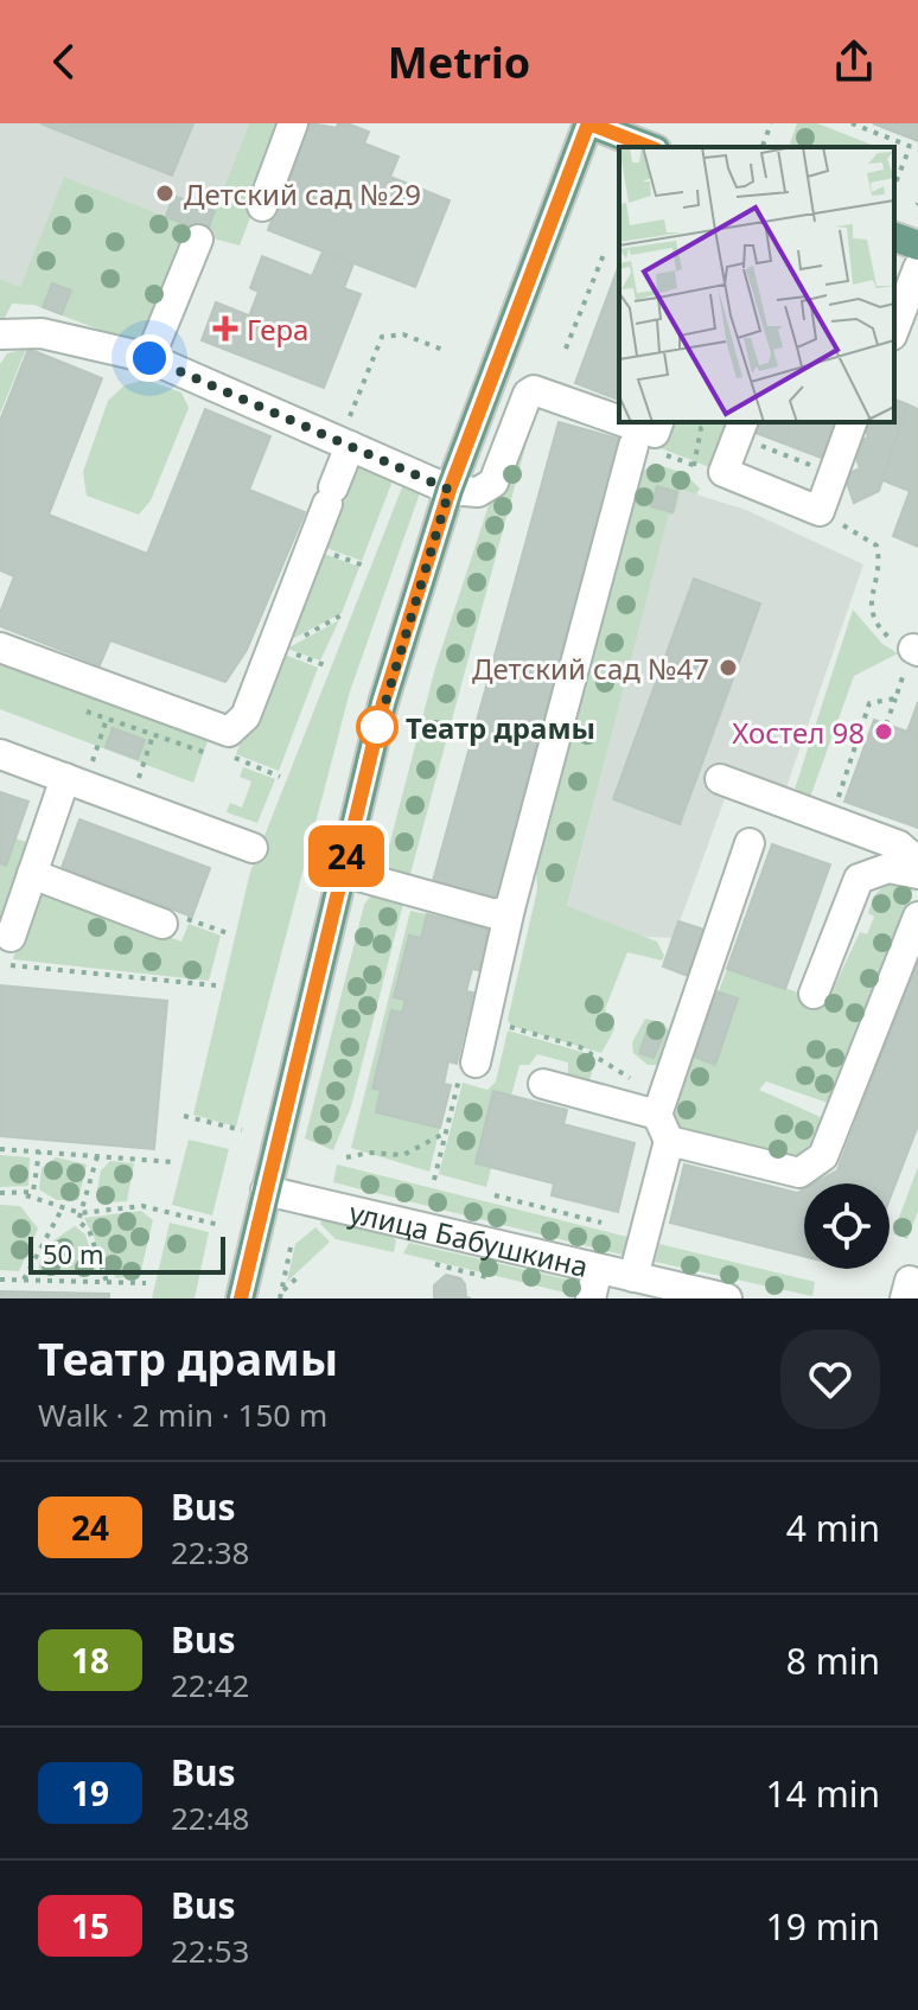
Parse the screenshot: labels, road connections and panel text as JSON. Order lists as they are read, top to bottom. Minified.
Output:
{"streets":{"street":["улица Бабушкина"]},"places":{"other":["Детский сад №29","Детский сад №47","Театр драмы","Хостел 98"],"health":["Гера"]},"lines":["bus line 24"],"scale_bar":"50 m","page":{"header":"Metrio","on_map":"24","scale":"50 m","heading":["Театр драмы","Walk · 2 min · 150 m"],"list":[{"mark":"24","name":"Bus","note":"22:38","value":"4 min"},{"mark":"18","name":"Bus","note":"22:42","value":"8 min"},{"mark":"19","name":"Bus","note":"22:48","value":"14 min"},{"mark":"15","name":"Bus","note":"22:53","value":"19 min"}]}}
